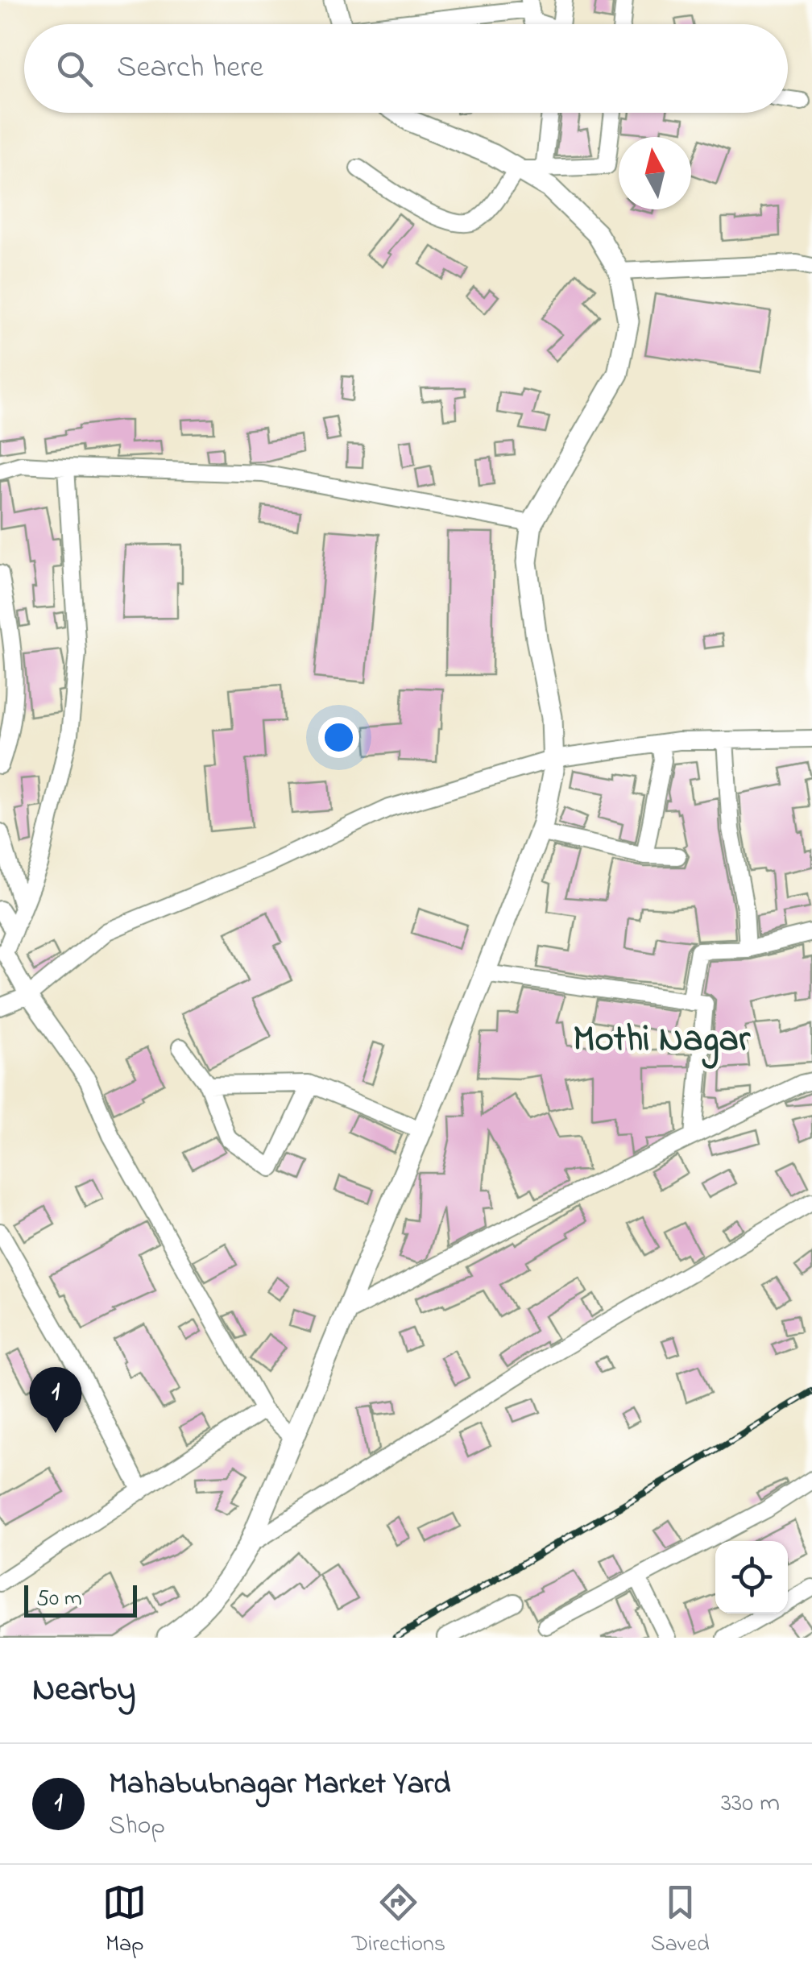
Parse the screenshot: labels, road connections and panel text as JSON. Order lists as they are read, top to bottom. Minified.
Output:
{"districts":["Mothi Nagar"],"scale_bar":"50 m","north":"top","page":{"search":"Search here","pins":"1","scale":"50 m","heading":"Nearby","list":[{"mark":"1","name":"Mahabubnagar Market Yard","note":"Shop","value":"330 m"}],"nav":["Map","Directions","Saved"]}}
